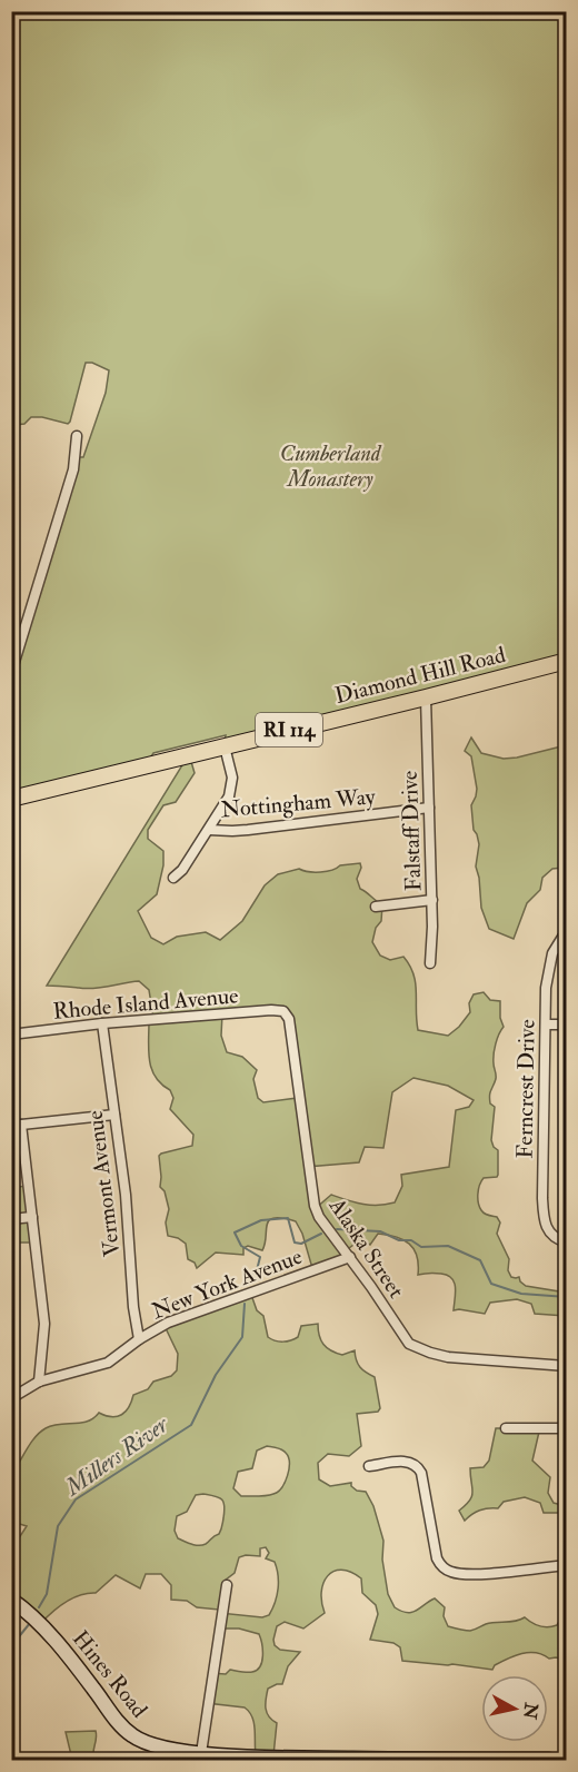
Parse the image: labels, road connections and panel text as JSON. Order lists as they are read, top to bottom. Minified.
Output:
{"streets":{"main road":["Diamond Hill Road","RI 114"],"street":["Nottingham Way","Falstaff Drive","Rhode Island Avenue","Ferncrest Drive","Vermont Avenue","Alaska Street","New York Avenue","Hines Road"]},"crossings":[["Diamond Hill Road","Falstaff Drive"],["Nottingham Way","Falstaff Drive"],["Rhode Island Avenue","Vermont Avenue"],["Rhode Island Avenue","Alaska Street"],["Vermont Avenue","New York Avenue"],["Alaska Street","New York Avenue"]],"water":["Millers River"],"parks":["Cumberland Monastery"],"north":"right"}
